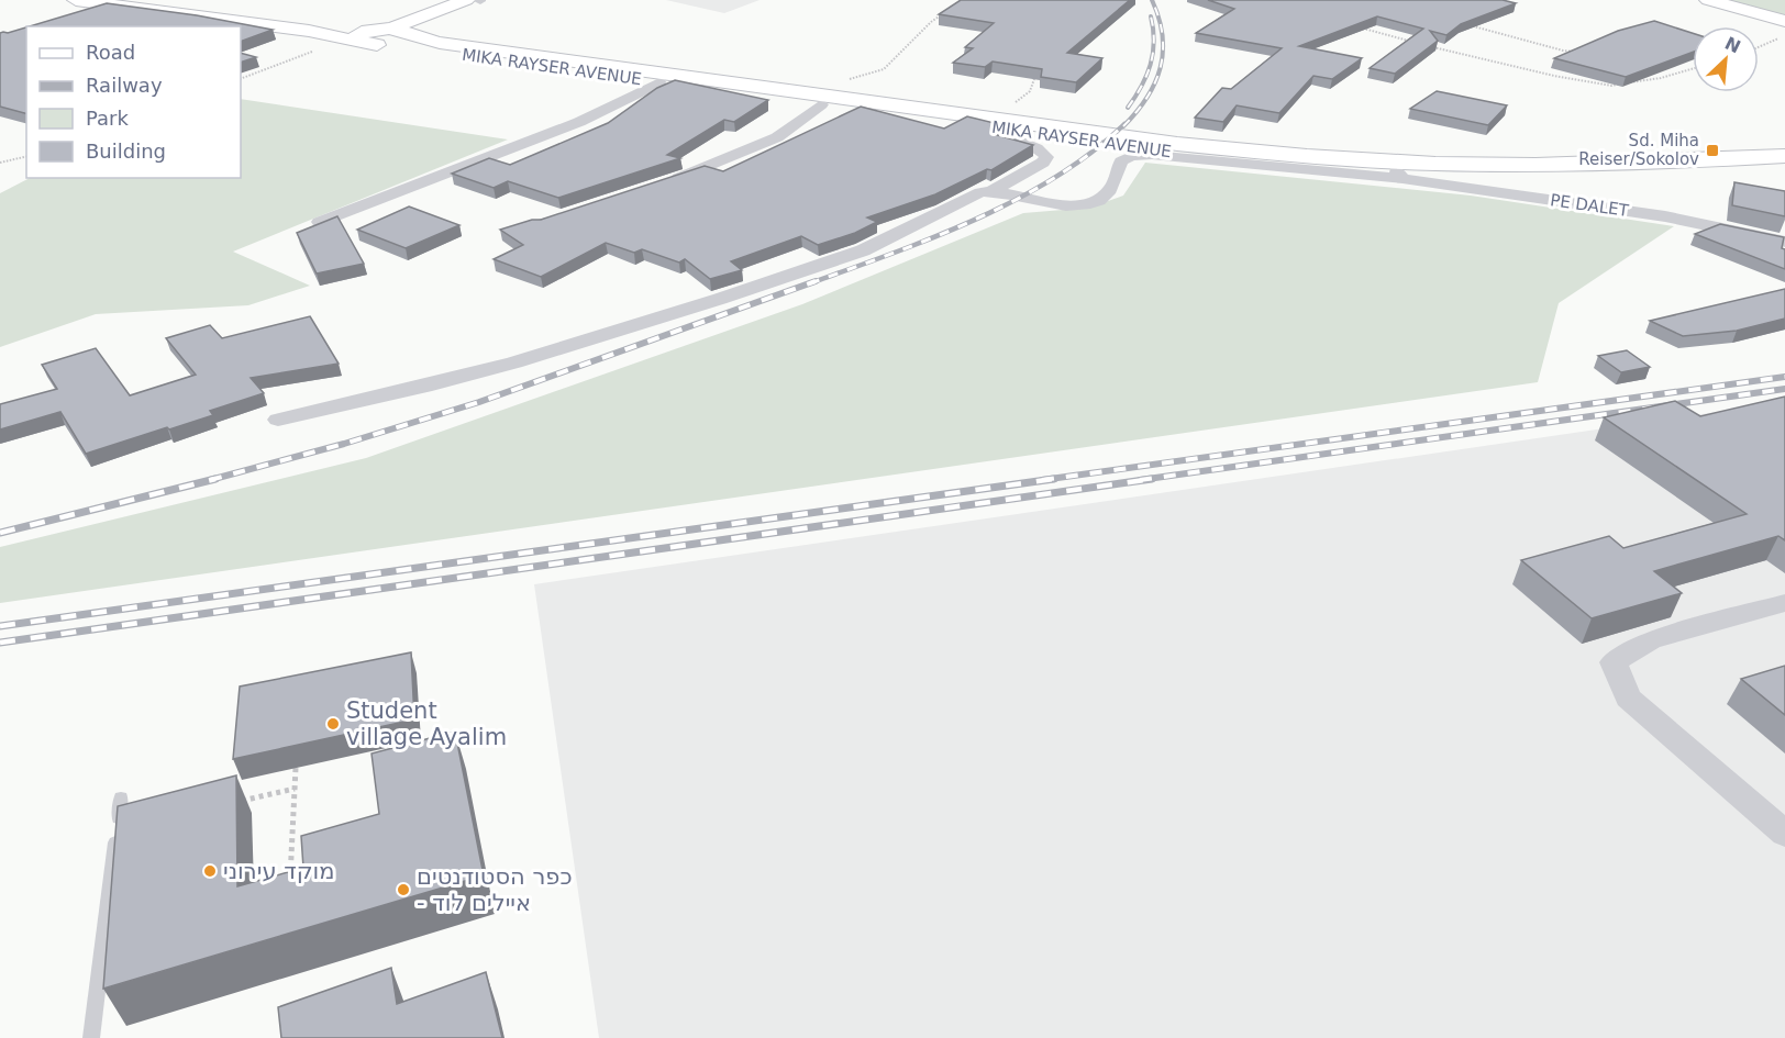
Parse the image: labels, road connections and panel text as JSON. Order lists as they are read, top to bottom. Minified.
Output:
{"streets":{"street":["MIKA RAYSER AVENUE","PE DALET"]},"crossings":[["MIKA RAYSER AVENUE","PE DALET"]],"places":{"transit":["Sd. Miha Reiser/Sokolov"],"other":["Student village Ayalim","מוקד עירוני","כפר הסטודנטים - איילים לוד"]},"legend":["Road","Railway","Park","Building"],"north":"top right"}
